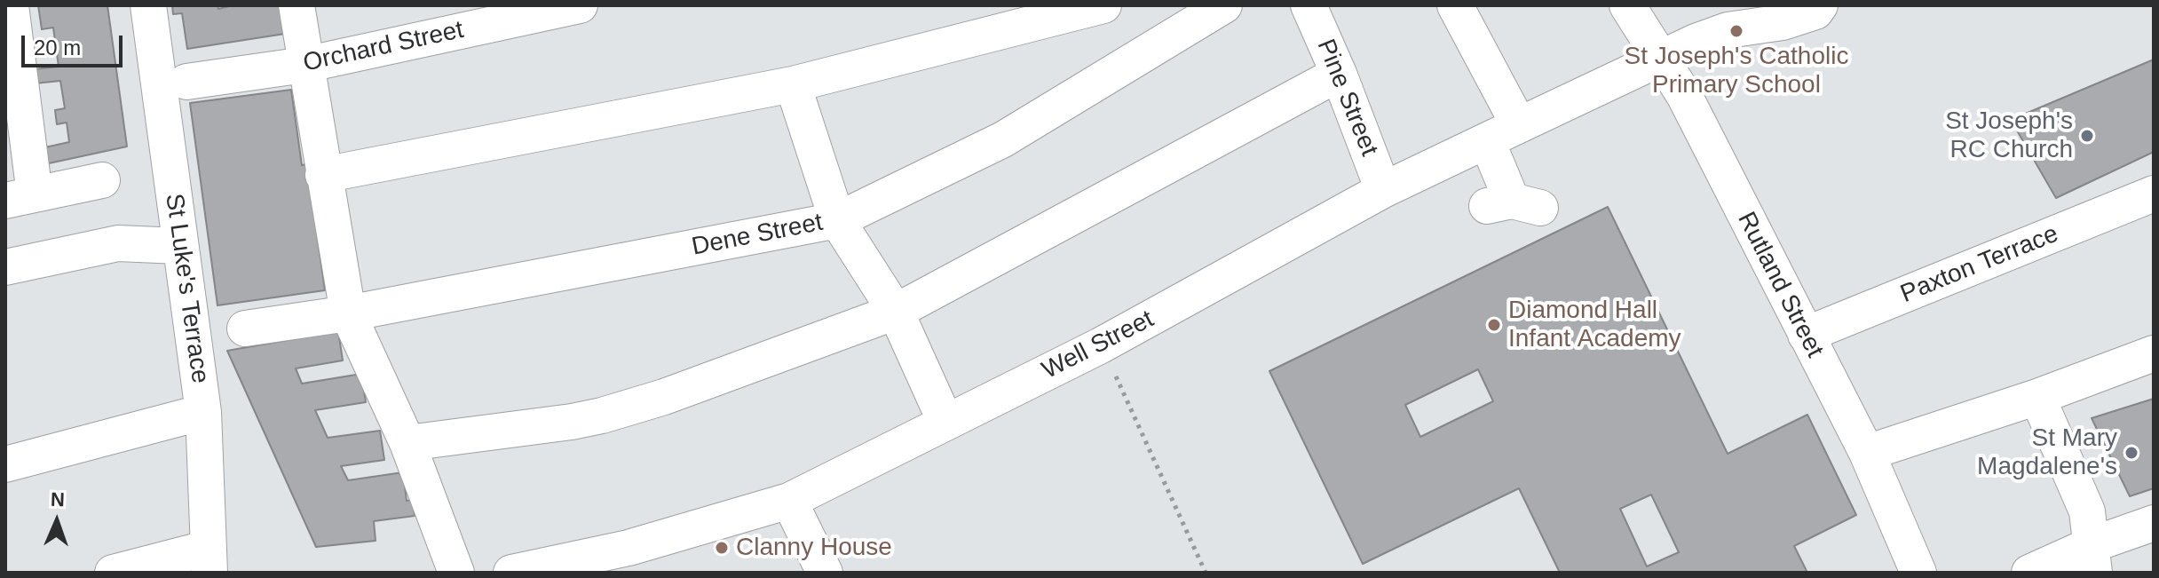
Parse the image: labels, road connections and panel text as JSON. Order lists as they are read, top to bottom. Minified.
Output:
{"streets":{"street":["Orchard Street","Pine Street","Dene Street","Paxton Terrace","Rutland Street","St Luke's Terrace","Well Street"]},"crossings":[["Pine Street","Well Street"],["Paxton Terrace","Rutland Street"],["Rutland Street","Well Street"]],"places":["St Joseph's Catholic Primary School","St Joseph's RC Church","Diamond Hall Infant Academy","St Mary Magdalene's","Clanny House"],"scale_bar":"20 m","north":"top"}
